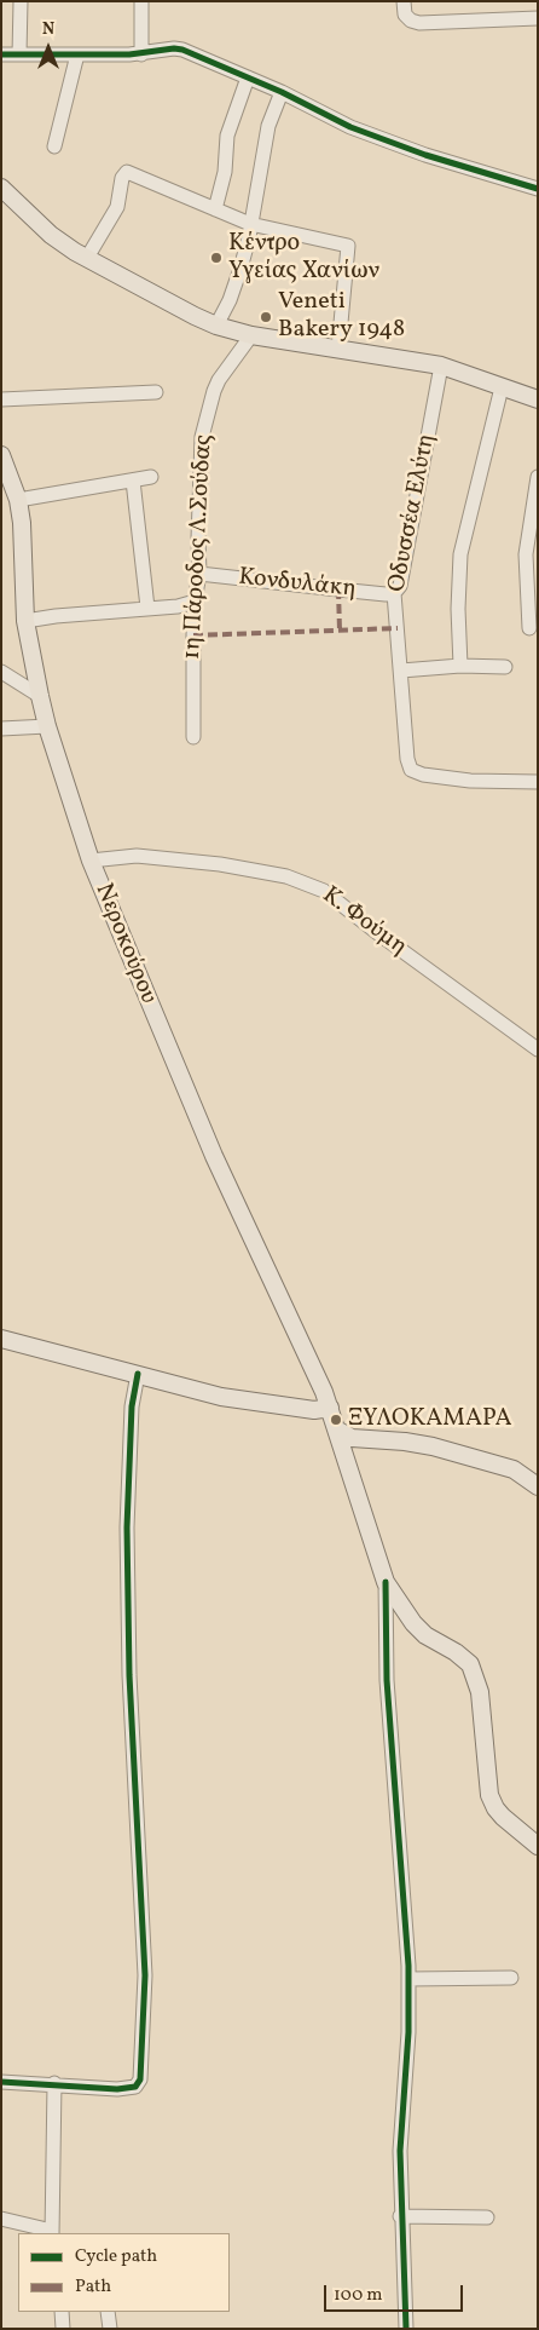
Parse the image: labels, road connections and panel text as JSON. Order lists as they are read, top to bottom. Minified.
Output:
{"streets":{"main road":["Νεροκούρου"],"street":["Οδυσσέα Ελύτη","1η Πάροδος Λ.Σούδας","Κονδυλάκη","Κ. Φούμη"]},"crossings":[["Οδυσσέα Ελύτη","Κονδυλάκη"],["1η Πάροδος Λ.Σούδας","Κονδυλάκη"],["Κ. Φούμη","Νεροκούρου"]],"places":["Κέντρο Υγείας Χανίων","Veneti Bakery 1948","ΞΥΛΟΚΑΜΑΡΑ"],"legend":["Cycle path","Path"],"scale_bar":"100 m","north":"top"}
